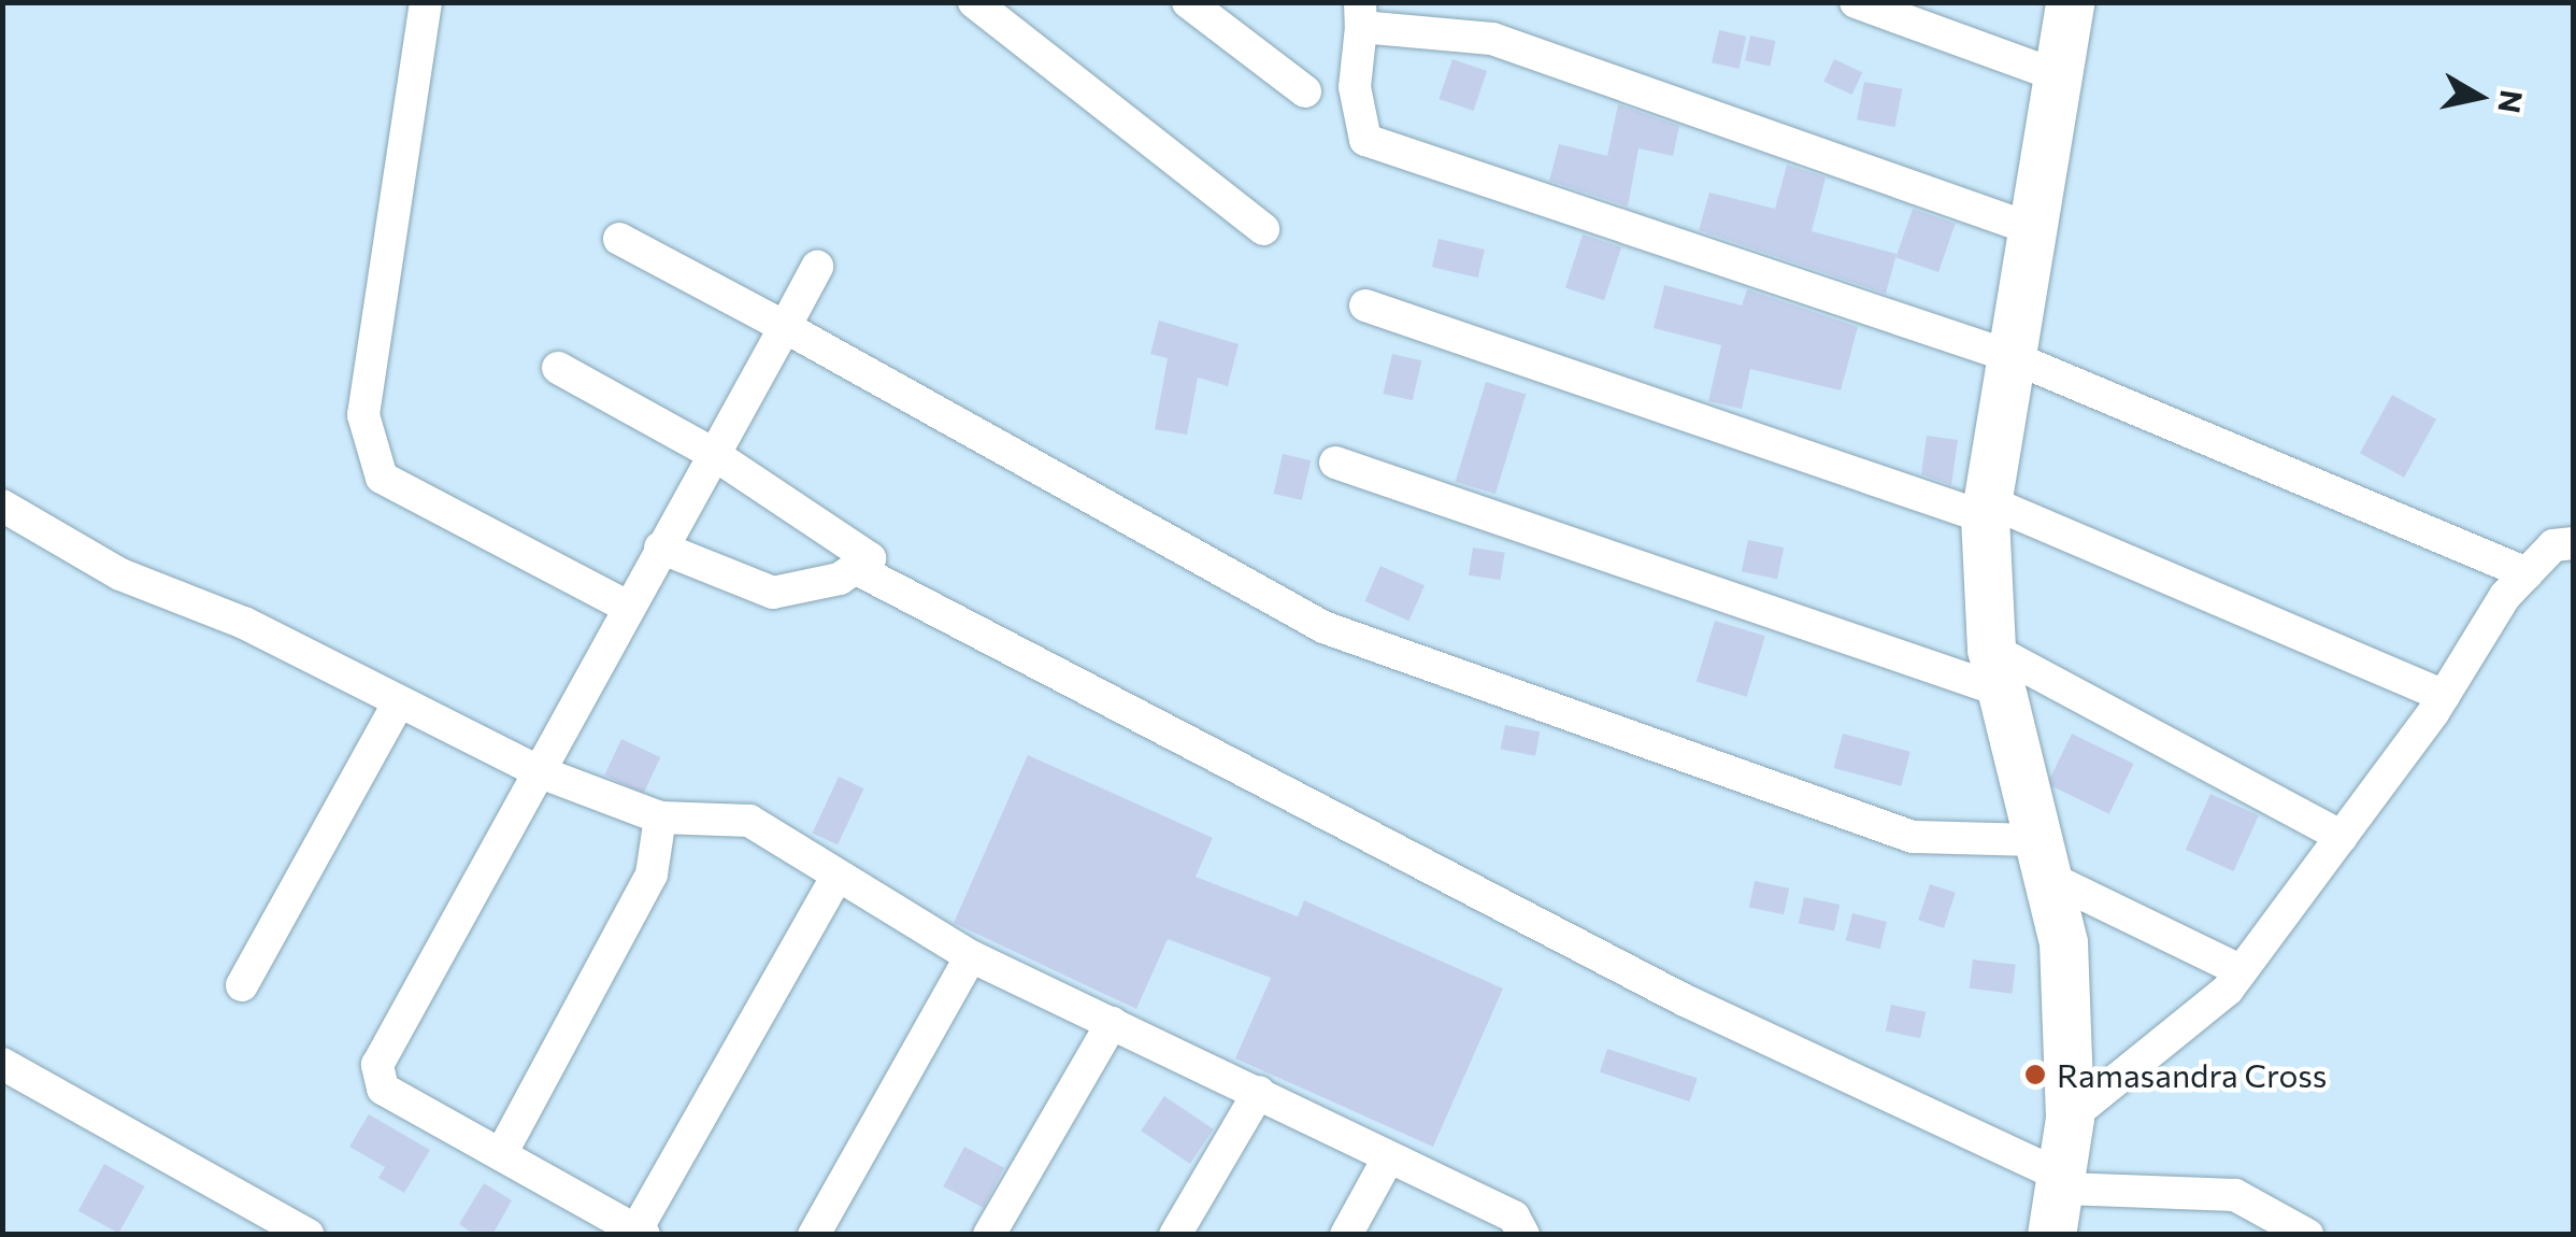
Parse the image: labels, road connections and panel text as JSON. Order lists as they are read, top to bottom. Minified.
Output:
{"places":["Ramasandra Cross"],"north":"right"}
